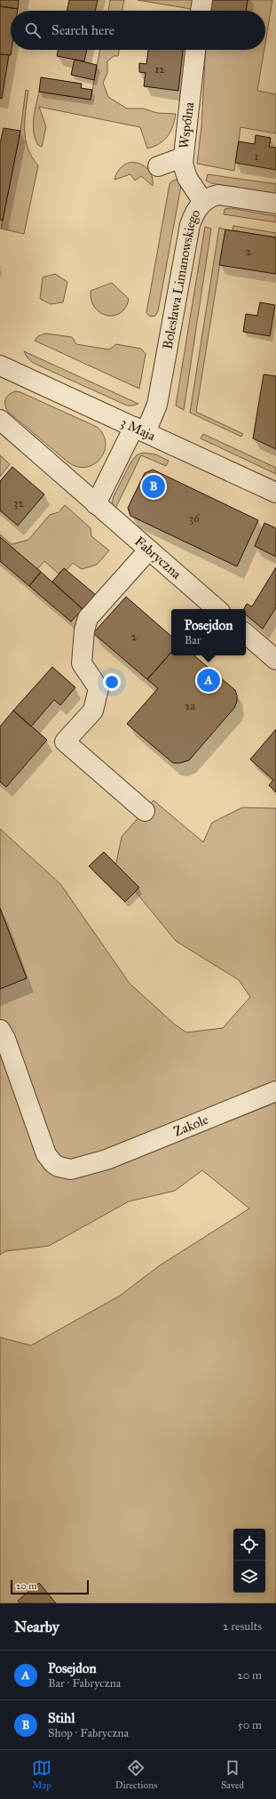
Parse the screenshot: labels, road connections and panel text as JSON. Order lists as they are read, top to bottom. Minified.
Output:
{"streets":{"street":["Wspólna","Bolesława Limanowskiego","3 Maja","Fabryczna","Zakole"]},"crossings":[["Wspólna","Bolesława Limanowskiego"],["Bolesława Limanowskiego","3 Maja"]],"house_numbers":["12","1","2","32","36","2","2a"],"scale_bar":"20 m","page":{"search":"Search here","pins":["B","A"],"popup":["Posejdon","Bar"],"scale":"20 m","heading":["Nearby","2 results"],"list":[{"mark":"A","name":"Posejdon","note":"Bar · Fabryczna","value":"20 m"},{"mark":"B","name":"Stihl","note":"Shop · Fabryczna","value":"50 m"}],"nav":["Map","Directions","Saved"]}}
